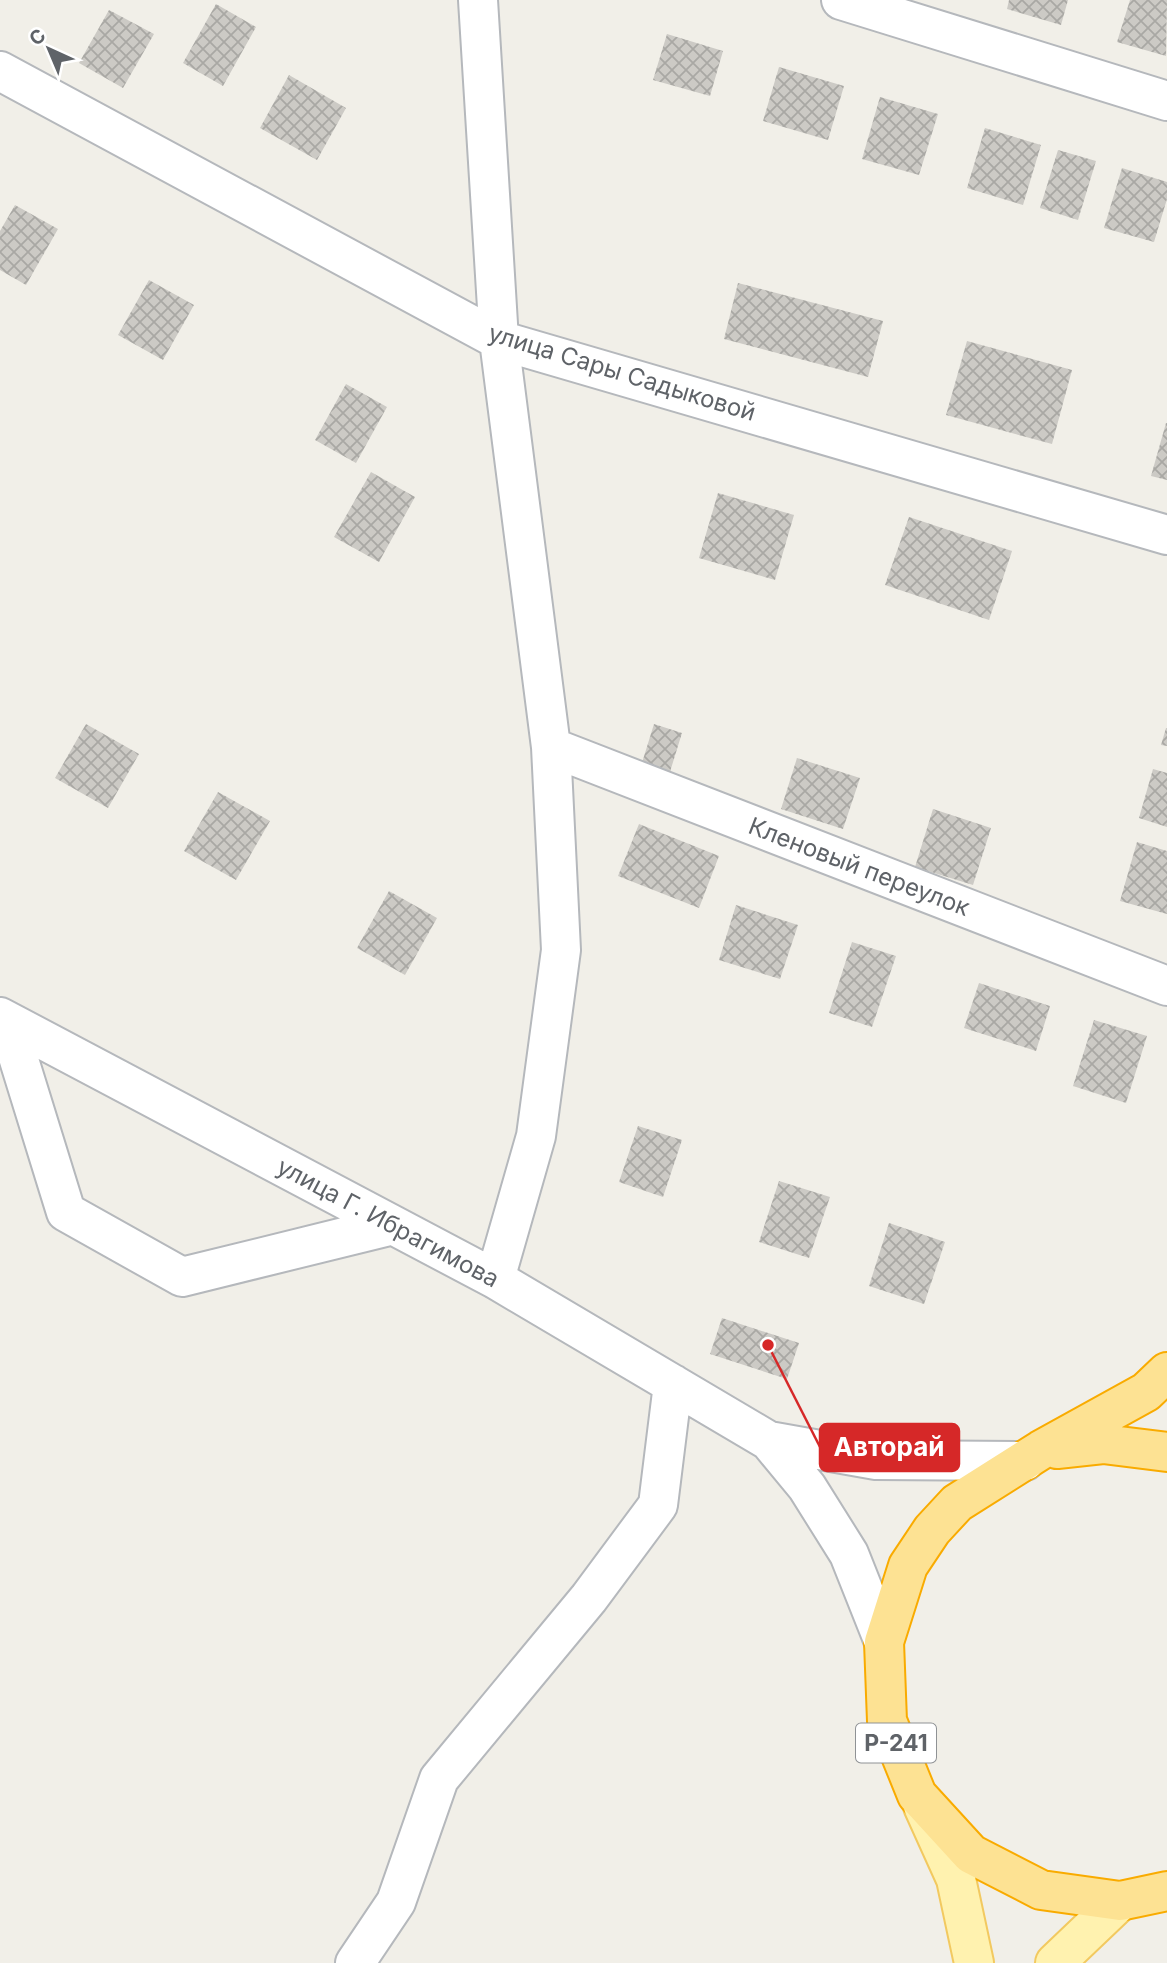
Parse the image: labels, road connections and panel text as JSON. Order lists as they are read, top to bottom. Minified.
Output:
{"streets":{"highway":["Р-241"],"street":["улица Сары Садыковой","Кленовый переулок","улица Г. Ибрагимова"]},"places":["Авторай"],"north":"top left"}
